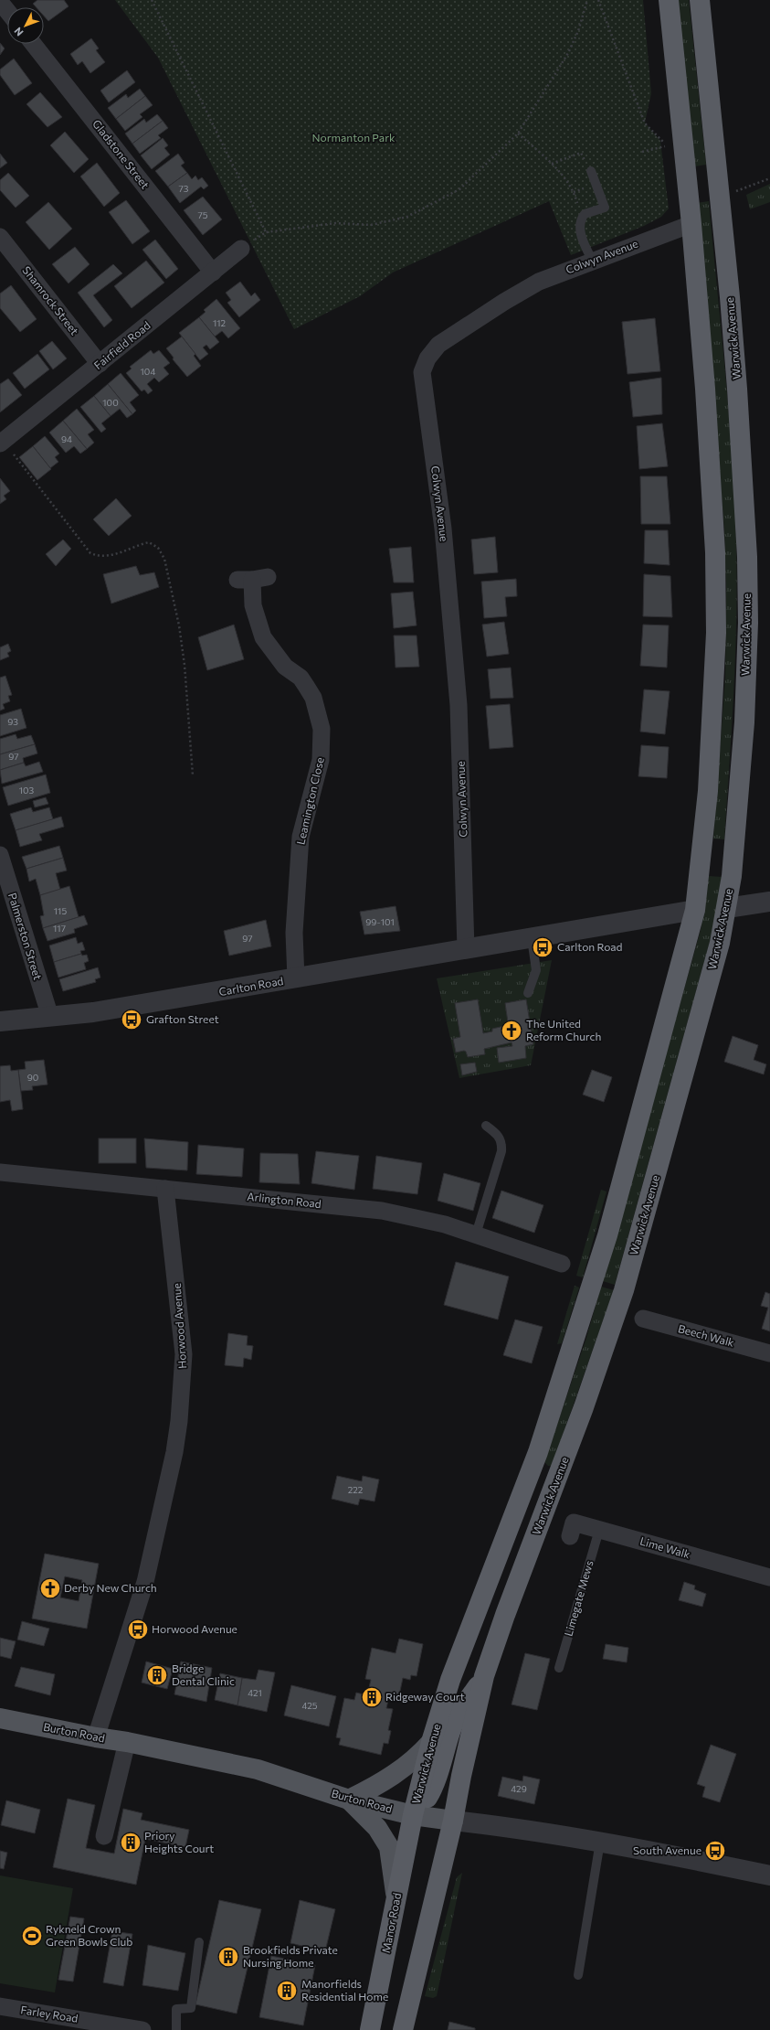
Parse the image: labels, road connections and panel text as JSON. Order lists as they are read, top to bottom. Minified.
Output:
{"streets":{"highway":["Warwick Avenue","Manor Road"],"main road":["Burton Road"],"street":["Gladstone Street","Colwyn Avenue","Shamrock Street","Fairfield Road","Leamington Close","Palmerston Street","Carlton Road","Arlington Road","Horwood Avenue","Beech Walk","Lime Walk","Farley Road"],"lane":["Limegate Mews"]},"crossings":[["Gladstone Street","Fairfield Road"],["Colwyn Avenue","Warwick Avenue"],["Colwyn Avenue","Carlton Road"],["Shamrock Street","Fairfield Road"],["Warwick Avenue","Carlton Road"],["Warwick Avenue","Burton Road"],["Warwick Avenue","Manor Road"],["Leamington Close","Carlton Road"],["Palmerston Street","Carlton Road"],["Arlington Road","Horwood Avenue"],["Horwood Avenue","Burton Road"],["Lime Walk","Limegate Mews"],["Burton Road","Manor Road"]],"parks":["Normanton Park"],"places":{"bus stop":["Carlton Road","Grafton Street","Horwood Avenue","South Avenue"],"church":["The United Reform Church","Derby New Church"],"building":["Bridge Dental Clinic","Ridgeway Court","Priory Heights Court","Brookfields Private Nursing Home","Manorfields Residential Home"],"sports":["Rykneld Crown Green Bowls Club"]},"house_numbers":["73","75","112","104","100","94","93","97","103","115","99-101","117","97","90","222","421","425","429"],"north":"bottom left"}
